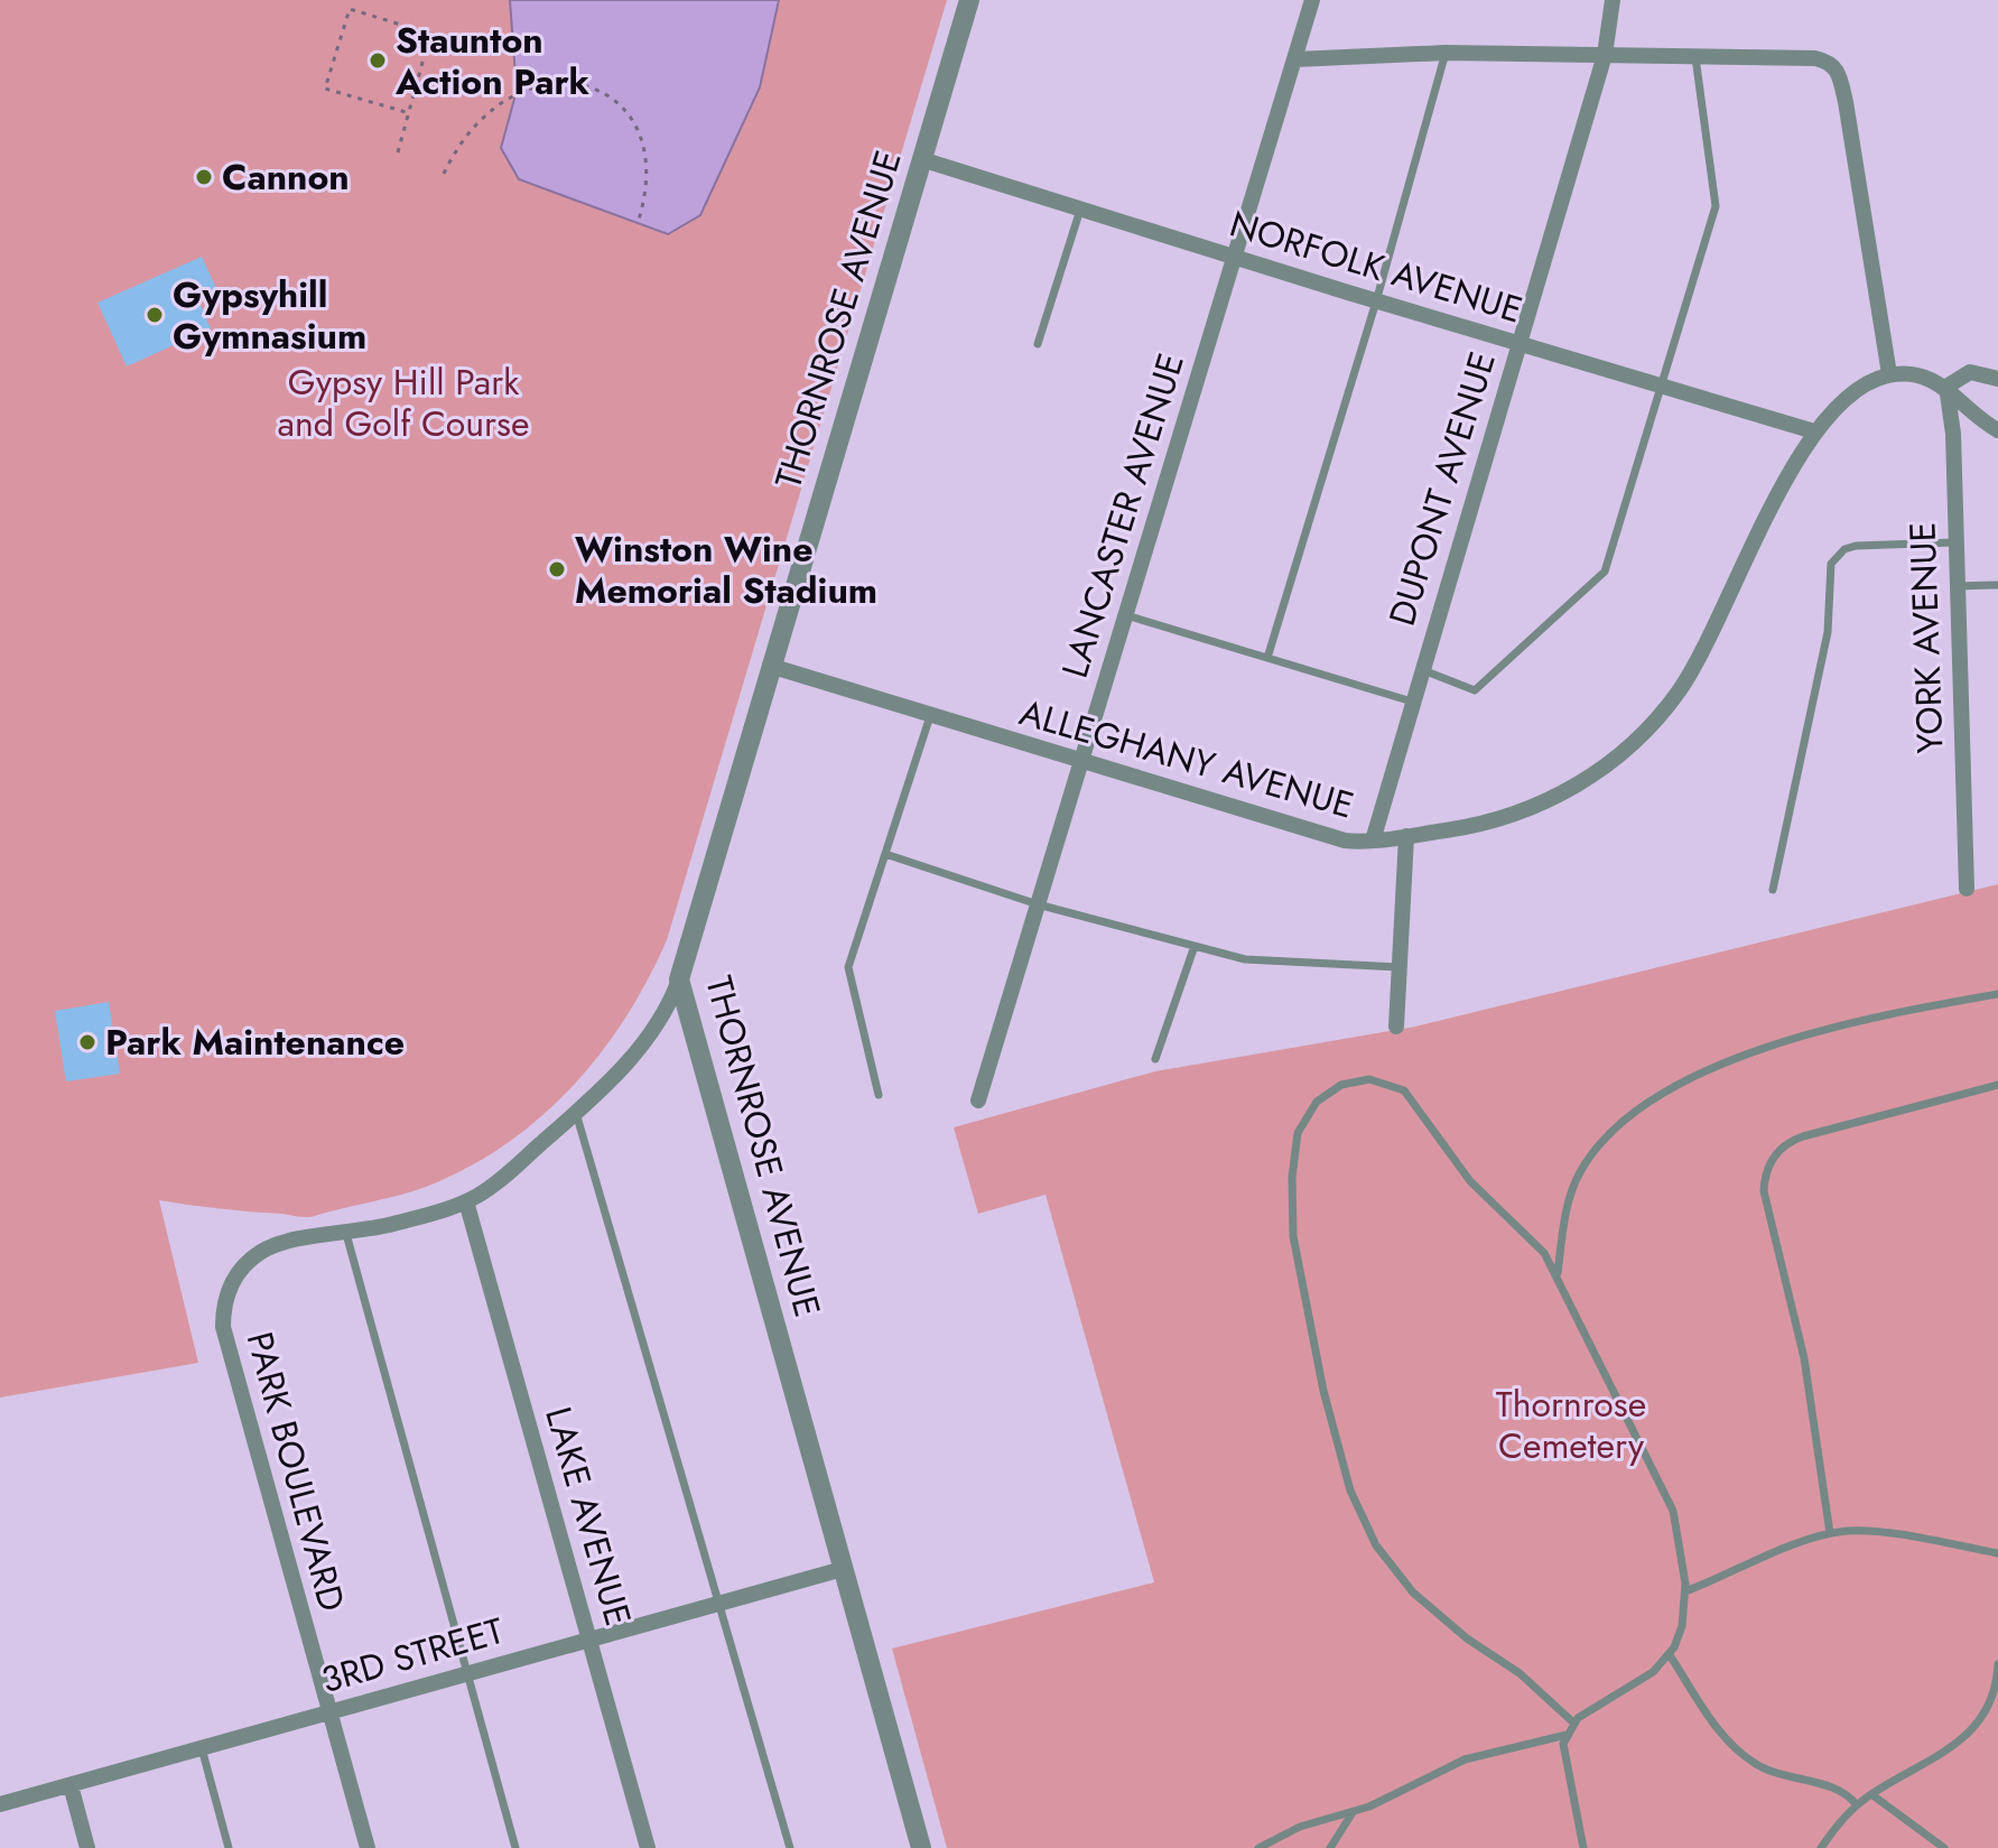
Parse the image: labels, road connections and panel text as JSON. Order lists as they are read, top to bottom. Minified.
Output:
{"streets":{"street":["NORFOLK AVENUE","THORNROSE AVENUE","DUPONT AVENUE","LANCASTER AVENUE","YORK AVENUE","ALLEGHANY AVENUE","PARK BOULEVARD","LAKE AVENUE","3RD STREET"]},"crossings":[["NORFOLK AVENUE","THORNROSE AVENUE"],["NORFOLK AVENUE","DUPONT AVENUE"],["NORFOLK AVENUE","LANCASTER AVENUE"],["NORFOLK AVENUE","ALLEGHANY AVENUE"],["THORNROSE AVENUE","ALLEGHANY AVENUE"],["THORNROSE AVENUE","3RD STREET"],["DUPONT AVENUE","ALLEGHANY AVENUE"],["LANCASTER AVENUE","ALLEGHANY AVENUE"],["PARK BOULEVARD","3RD STREET"],["LAKE AVENUE","3RD STREET"]],"parks":["Gypsy Hill Park and Golf Course","Thornrose Cemetery"],"places":["Staunton Action Park","Cannon","Gypsyhill Gymnasium","Winston Wine Memorial Stadium","Park Maintenance"]}
